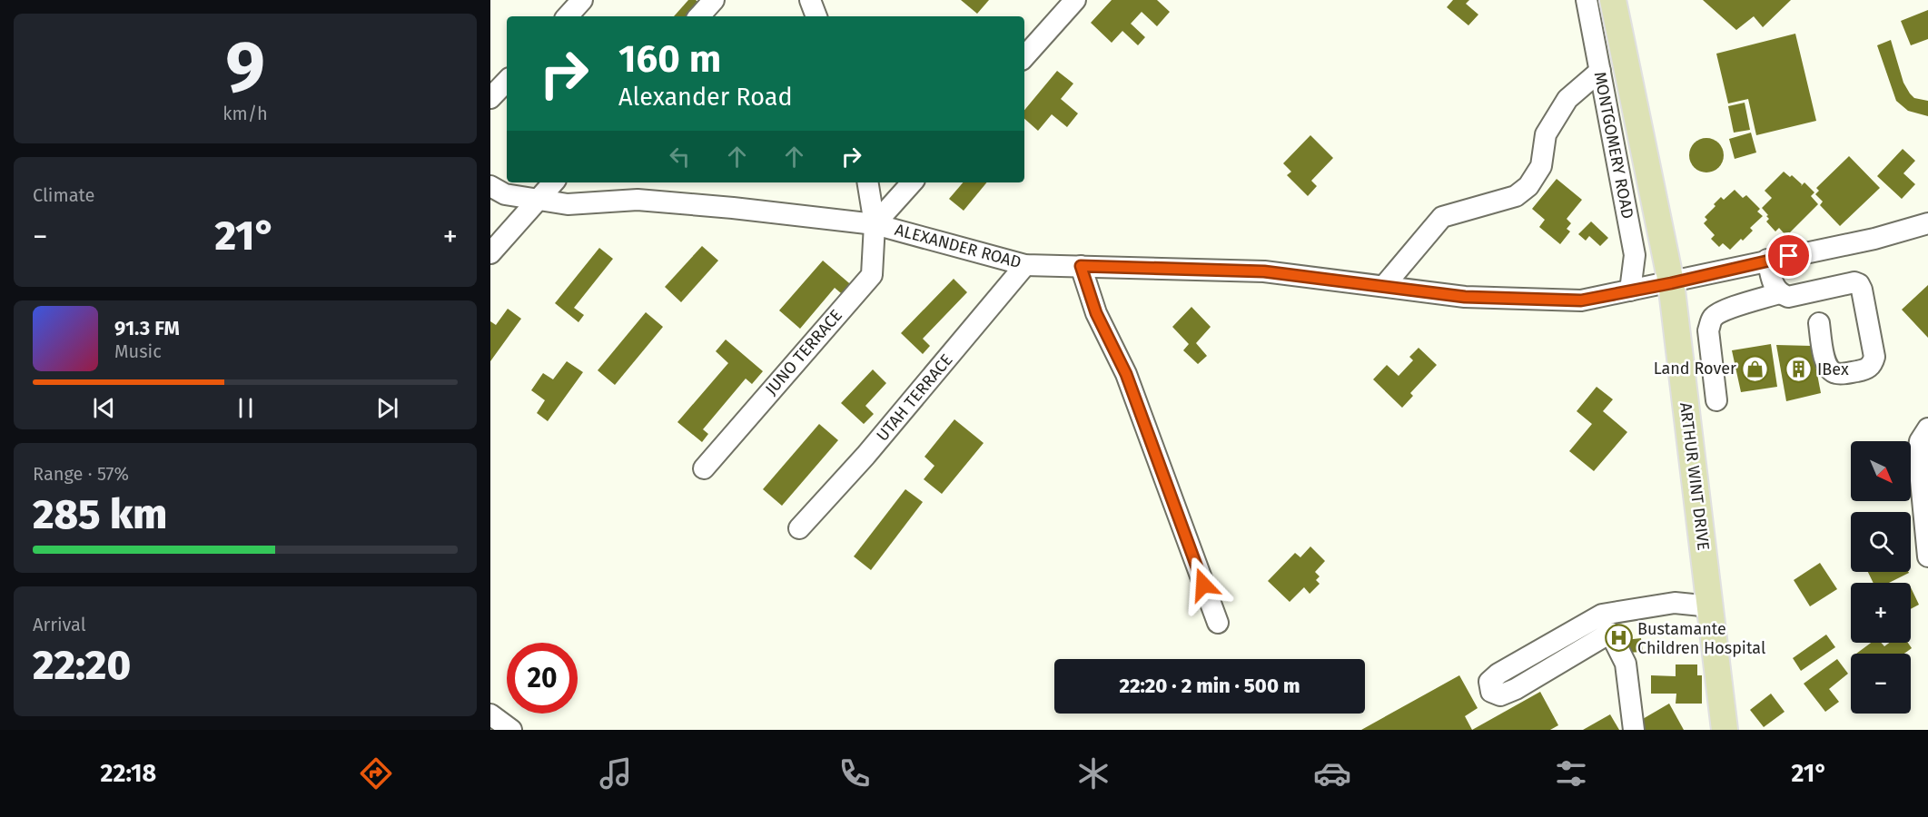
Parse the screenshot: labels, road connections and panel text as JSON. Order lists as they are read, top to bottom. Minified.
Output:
{"streets":{"main road":["ARTHUR WINT DRIVE"],"street":["MONTGOMERY ROAD","ALEXANDER ROAD","JUNO TERRACE","UTAH TERRACE"]},"crossings":[["MONTGOMERY ROAD","ALEXANDER ROAD"],["ALEXANDER ROAD","JUNO TERRACE"],["ALEXANDER ROAD","UTAH TERRACE"],["ALEXANDER ROAD","ARTHUR WINT DRIVE"]],"places":{"shop":["Land Rover"],"building":["IBex"],"hospital":["Bustamante Children Hospital"]},"north":"bottom right","page":{"tile":[["9","km/h"],"Climate",["Range · 57%","285 km"],["Arrival","22:20"]],"turn":["160 m","Alexander Road"],"heat":["−","21°","+"],"song":["91.3 FM","Music"],"map_buttons":["+","−"],"limit":"20","trip":"22:20 · 2 min · 500 m","tabs":["22:18","21°"]}}
